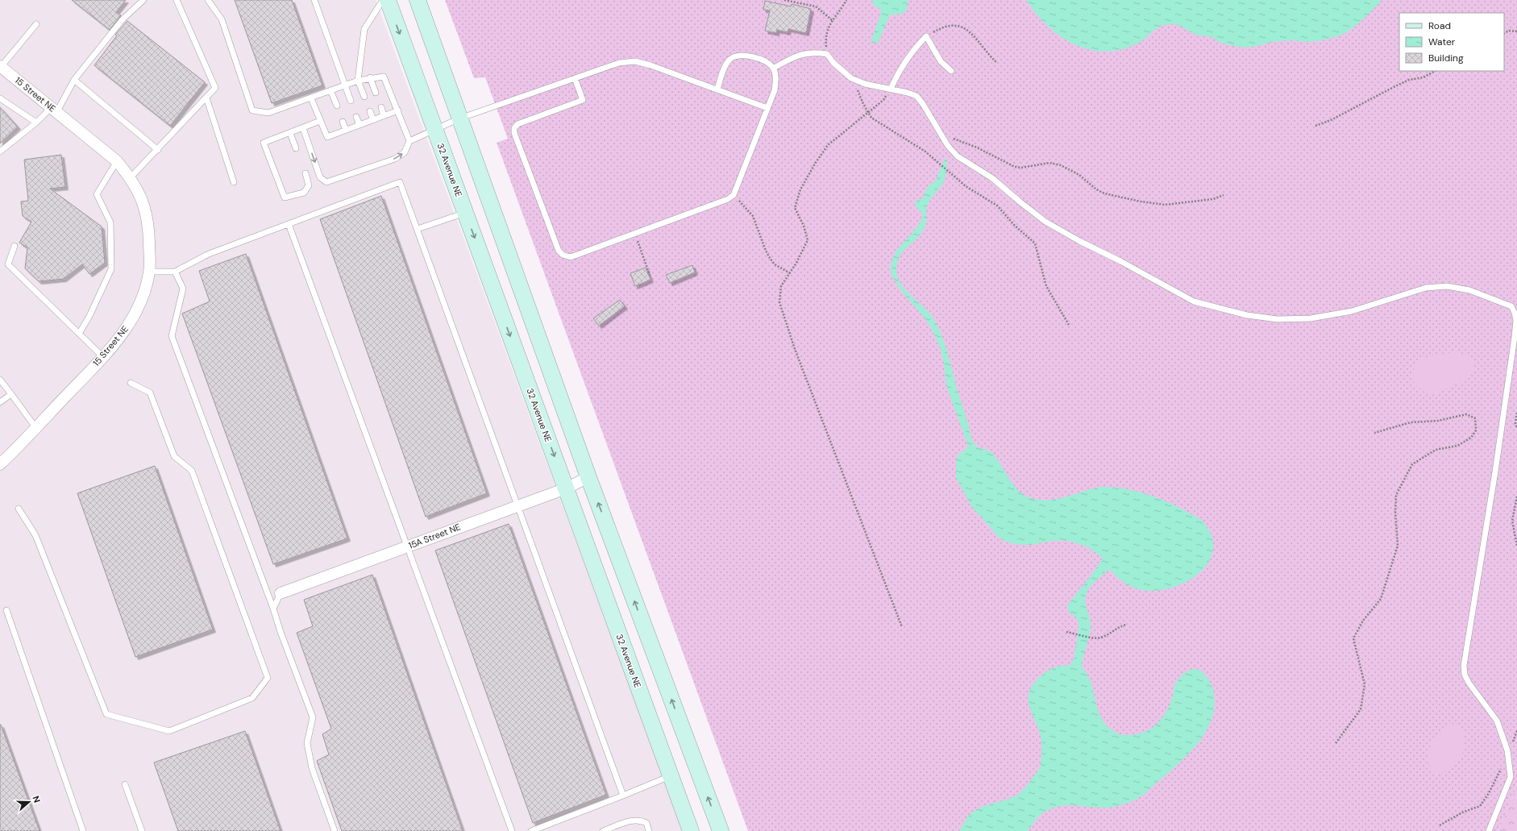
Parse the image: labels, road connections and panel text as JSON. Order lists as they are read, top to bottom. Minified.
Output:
{"streets":{"main road":["32 Avenue NE"],"street":["15 Street NE","15A Street NE"]},"crossings":[["32 Avenue NE","15A Street NE"]],"legend":["Road","Water","Building"],"north":"right"}
